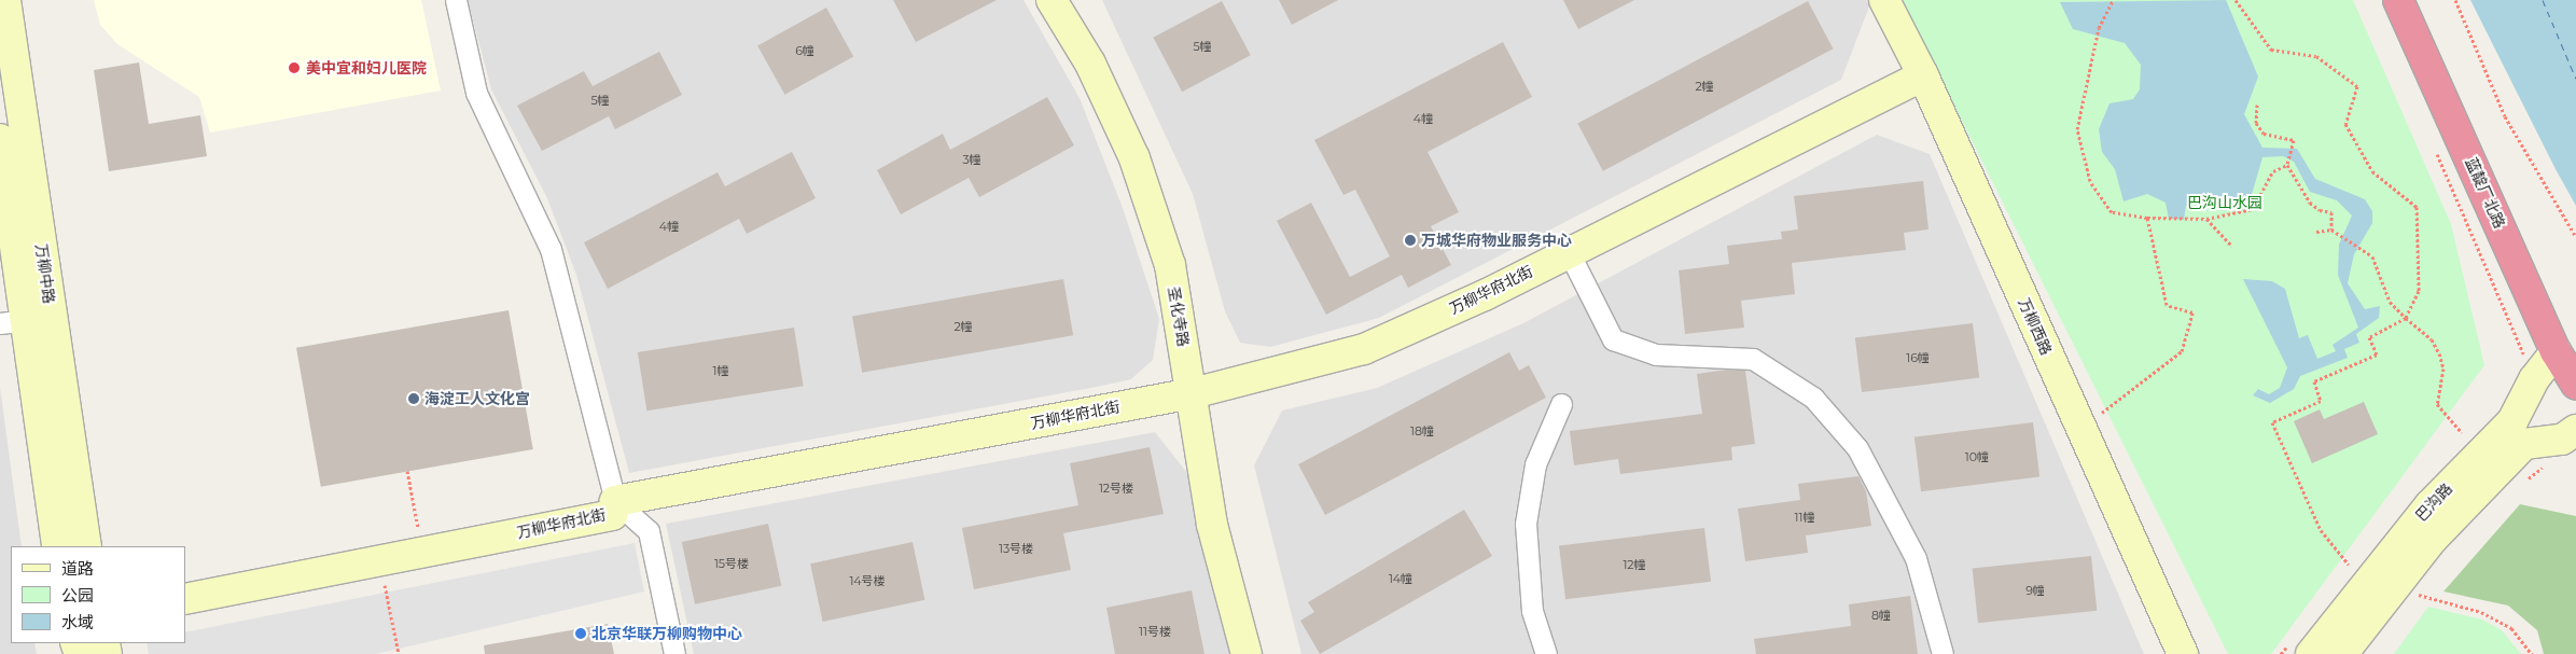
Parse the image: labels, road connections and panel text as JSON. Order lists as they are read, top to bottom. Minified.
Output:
{"streets":{"highway":["蓝靛厂北路"],"street":["万柳中路","万柳华府北街","圣化寺路","万柳西路","巴沟路"]},"crossings":[["蓝靛厂北路","巴沟路"],["万柳华府北街","圣化寺路"],["万柳华府北街","万柳西路"]],"parks":["巴沟山水园"],"places":["美中宜和妇儿医院","万城华府物业服务中心","海淀工人文化宫","北京华联万柳购物中心"],"house_numbers":["5幢","6幢","2幢","5幢","4幢","3幢","4幢","2幢","16幢","1幢","18幢","10幢","12号楼","11幢","13号楼","15号楼","12幢","14幢","14号楼","9幢","8幢","11号楼"],"legend":["道路","公园","水域"]}
